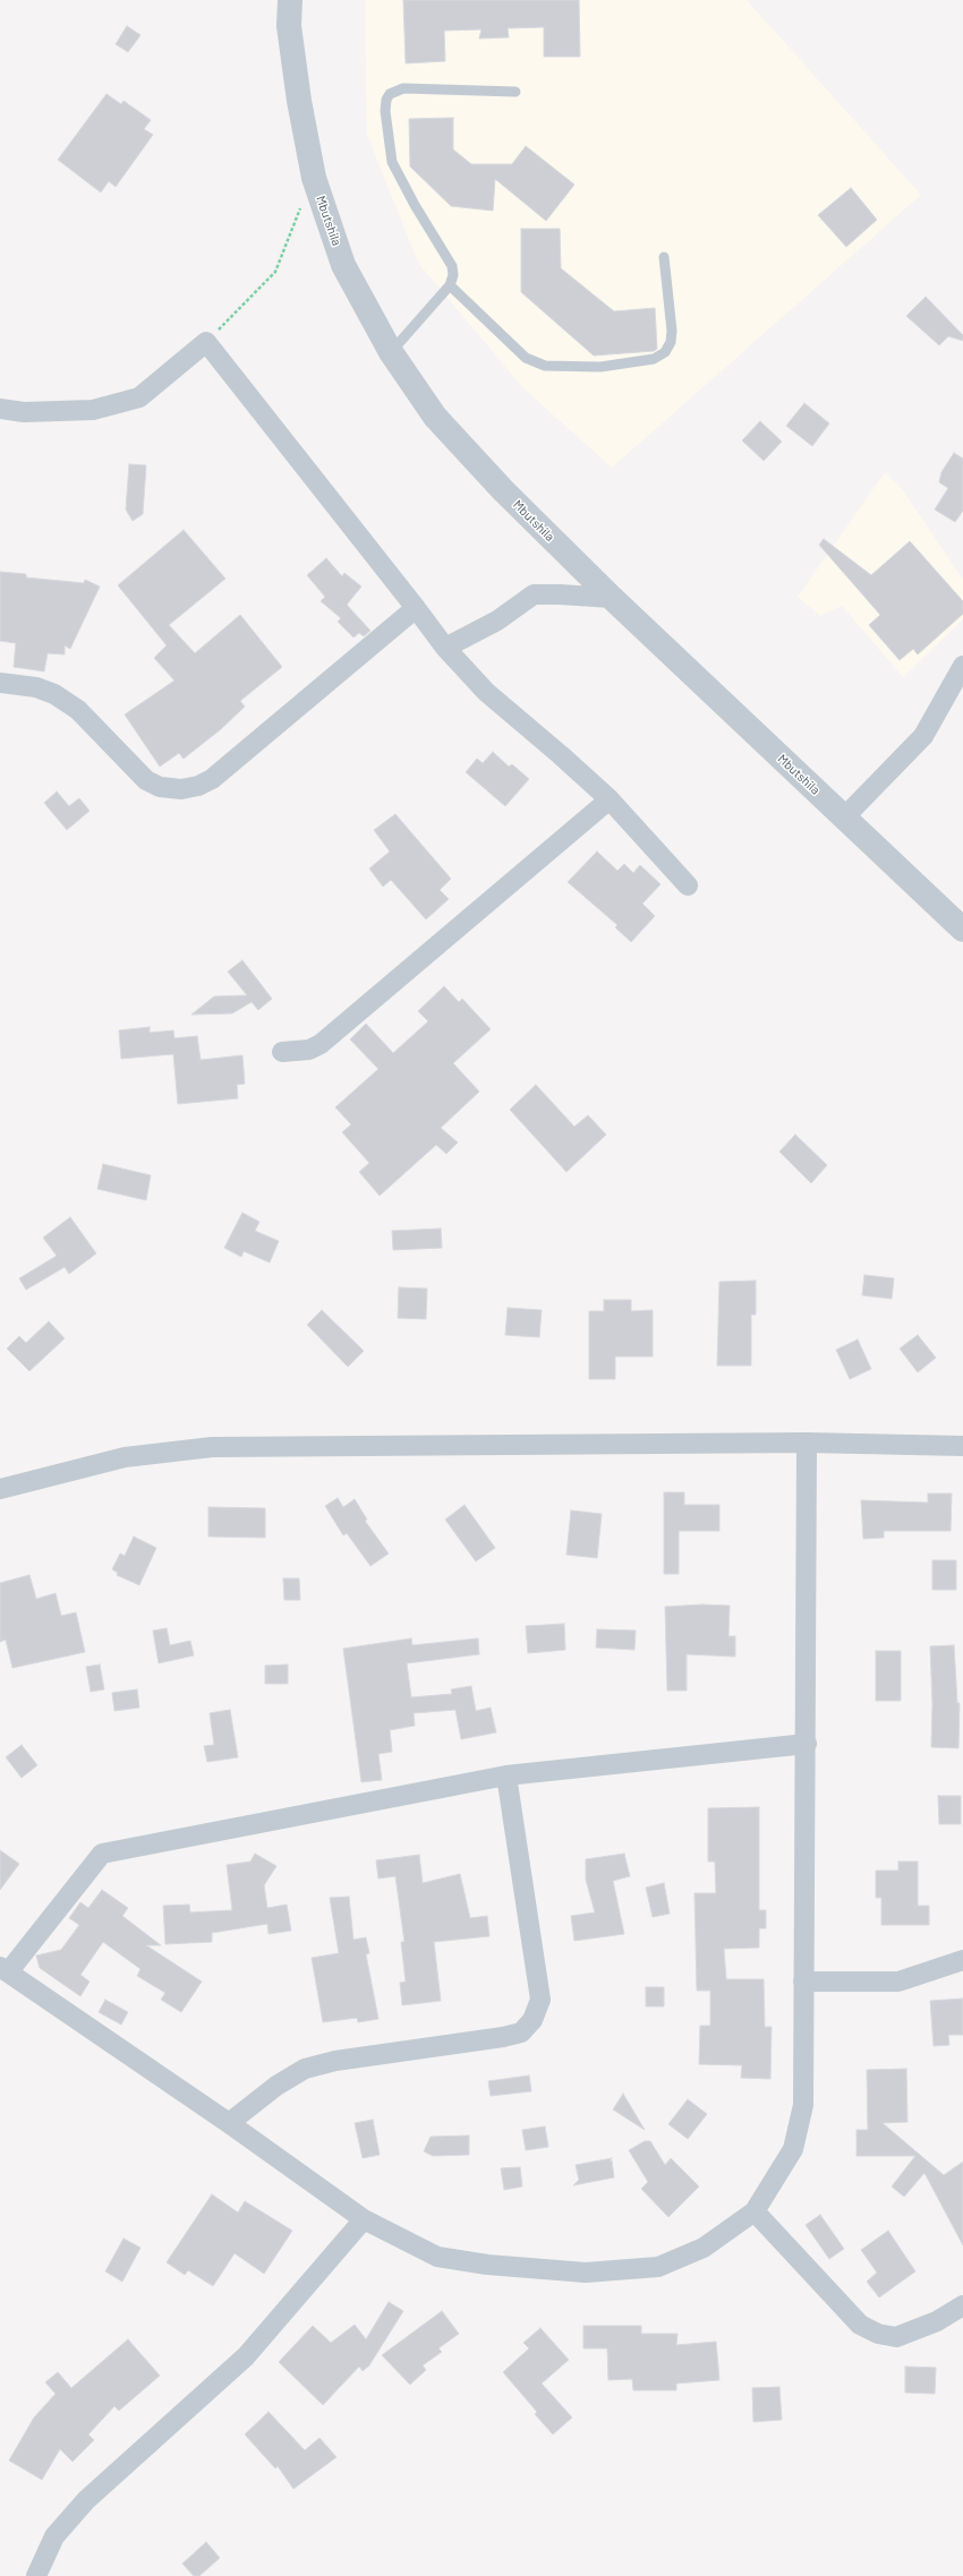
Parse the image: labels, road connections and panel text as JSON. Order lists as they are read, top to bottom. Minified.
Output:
{"streets":{"street":["Mbutshila"]}}
